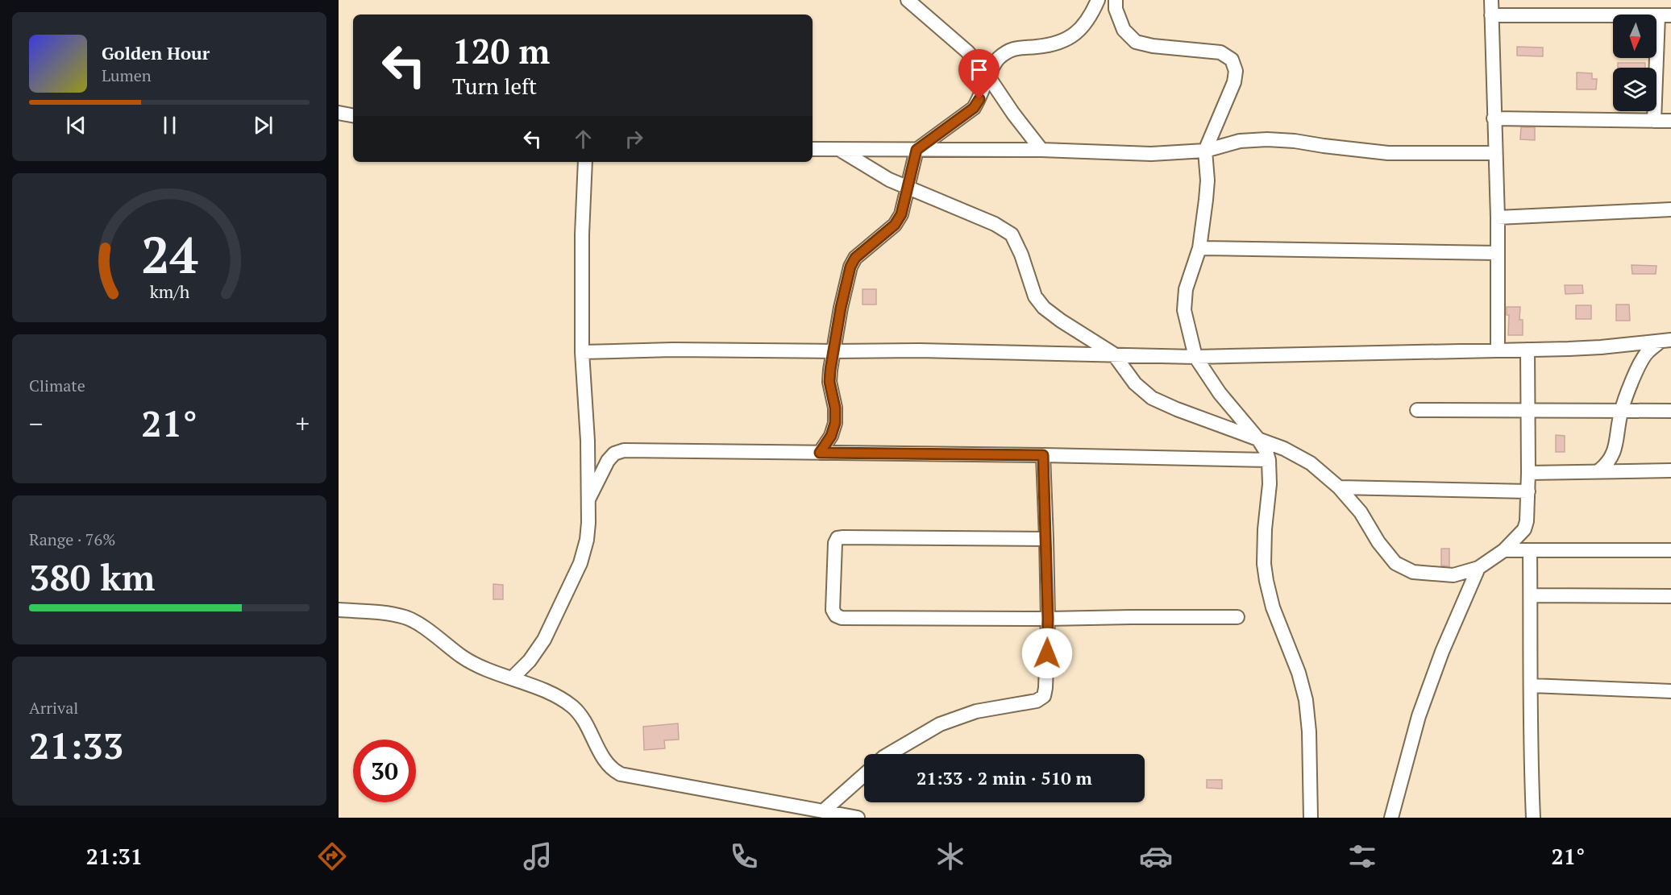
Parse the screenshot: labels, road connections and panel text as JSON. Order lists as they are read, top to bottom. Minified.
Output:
{"north":"bottom","page":{"turn":["120 m","Turn left"],"song":["Golden Hour","Lumen"],"tile":["Climate",["Range · 76%","380 km"],["Arrival","21:33"]],"heat":["−","21°","+"],"limit":"30","trip":"21:33 · 2 min · 510 m","tabs":["21:31","21°"],"gauge":["24","km/h"]}}
